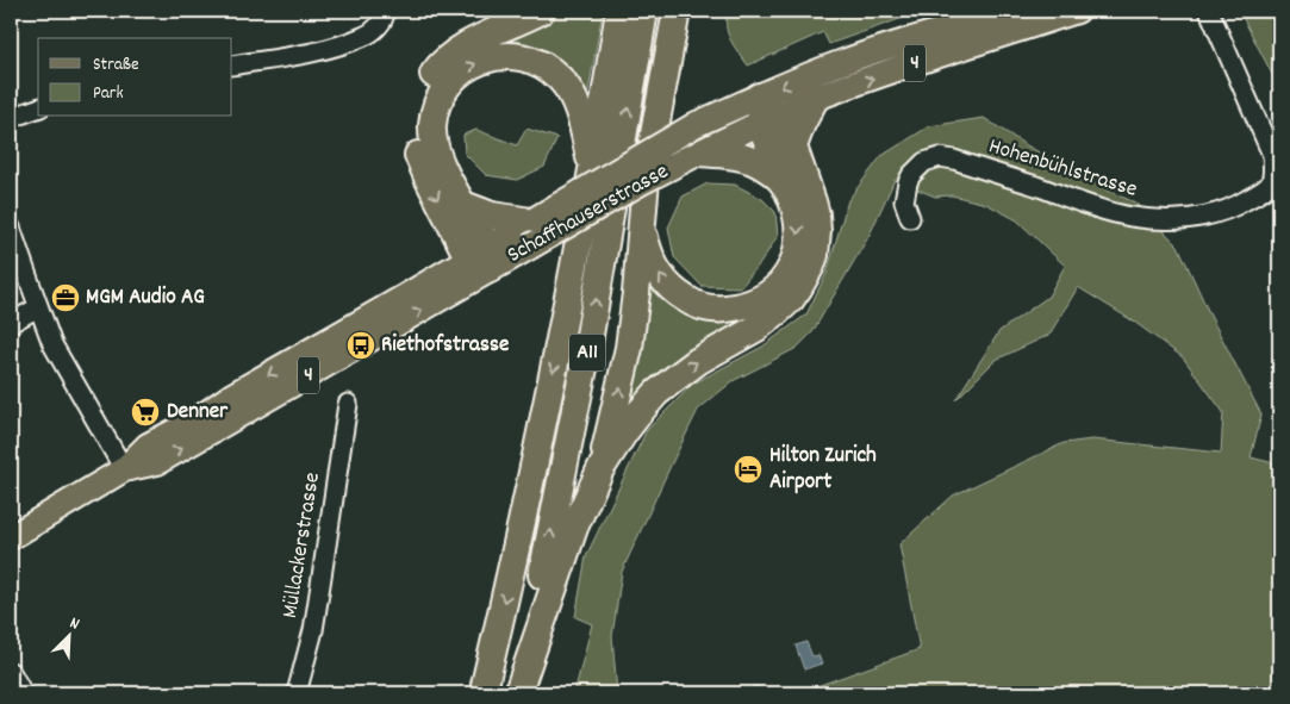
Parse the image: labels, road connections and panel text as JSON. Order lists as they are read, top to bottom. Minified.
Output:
{"streets":{"highway":["A11"],"main road":["4","Schaffhauserstrasse"],"street":["Hohenbühlstrasse","Müllackerstrasse"]},"places":{"office":["MGM Audio AG"],"bus stop":["Riethofstrasse"],"supermarket":["Denner"],"hotel":["Hilton Zurich Airport"]},"legend":["Straße","Park"],"north":"top right"}
